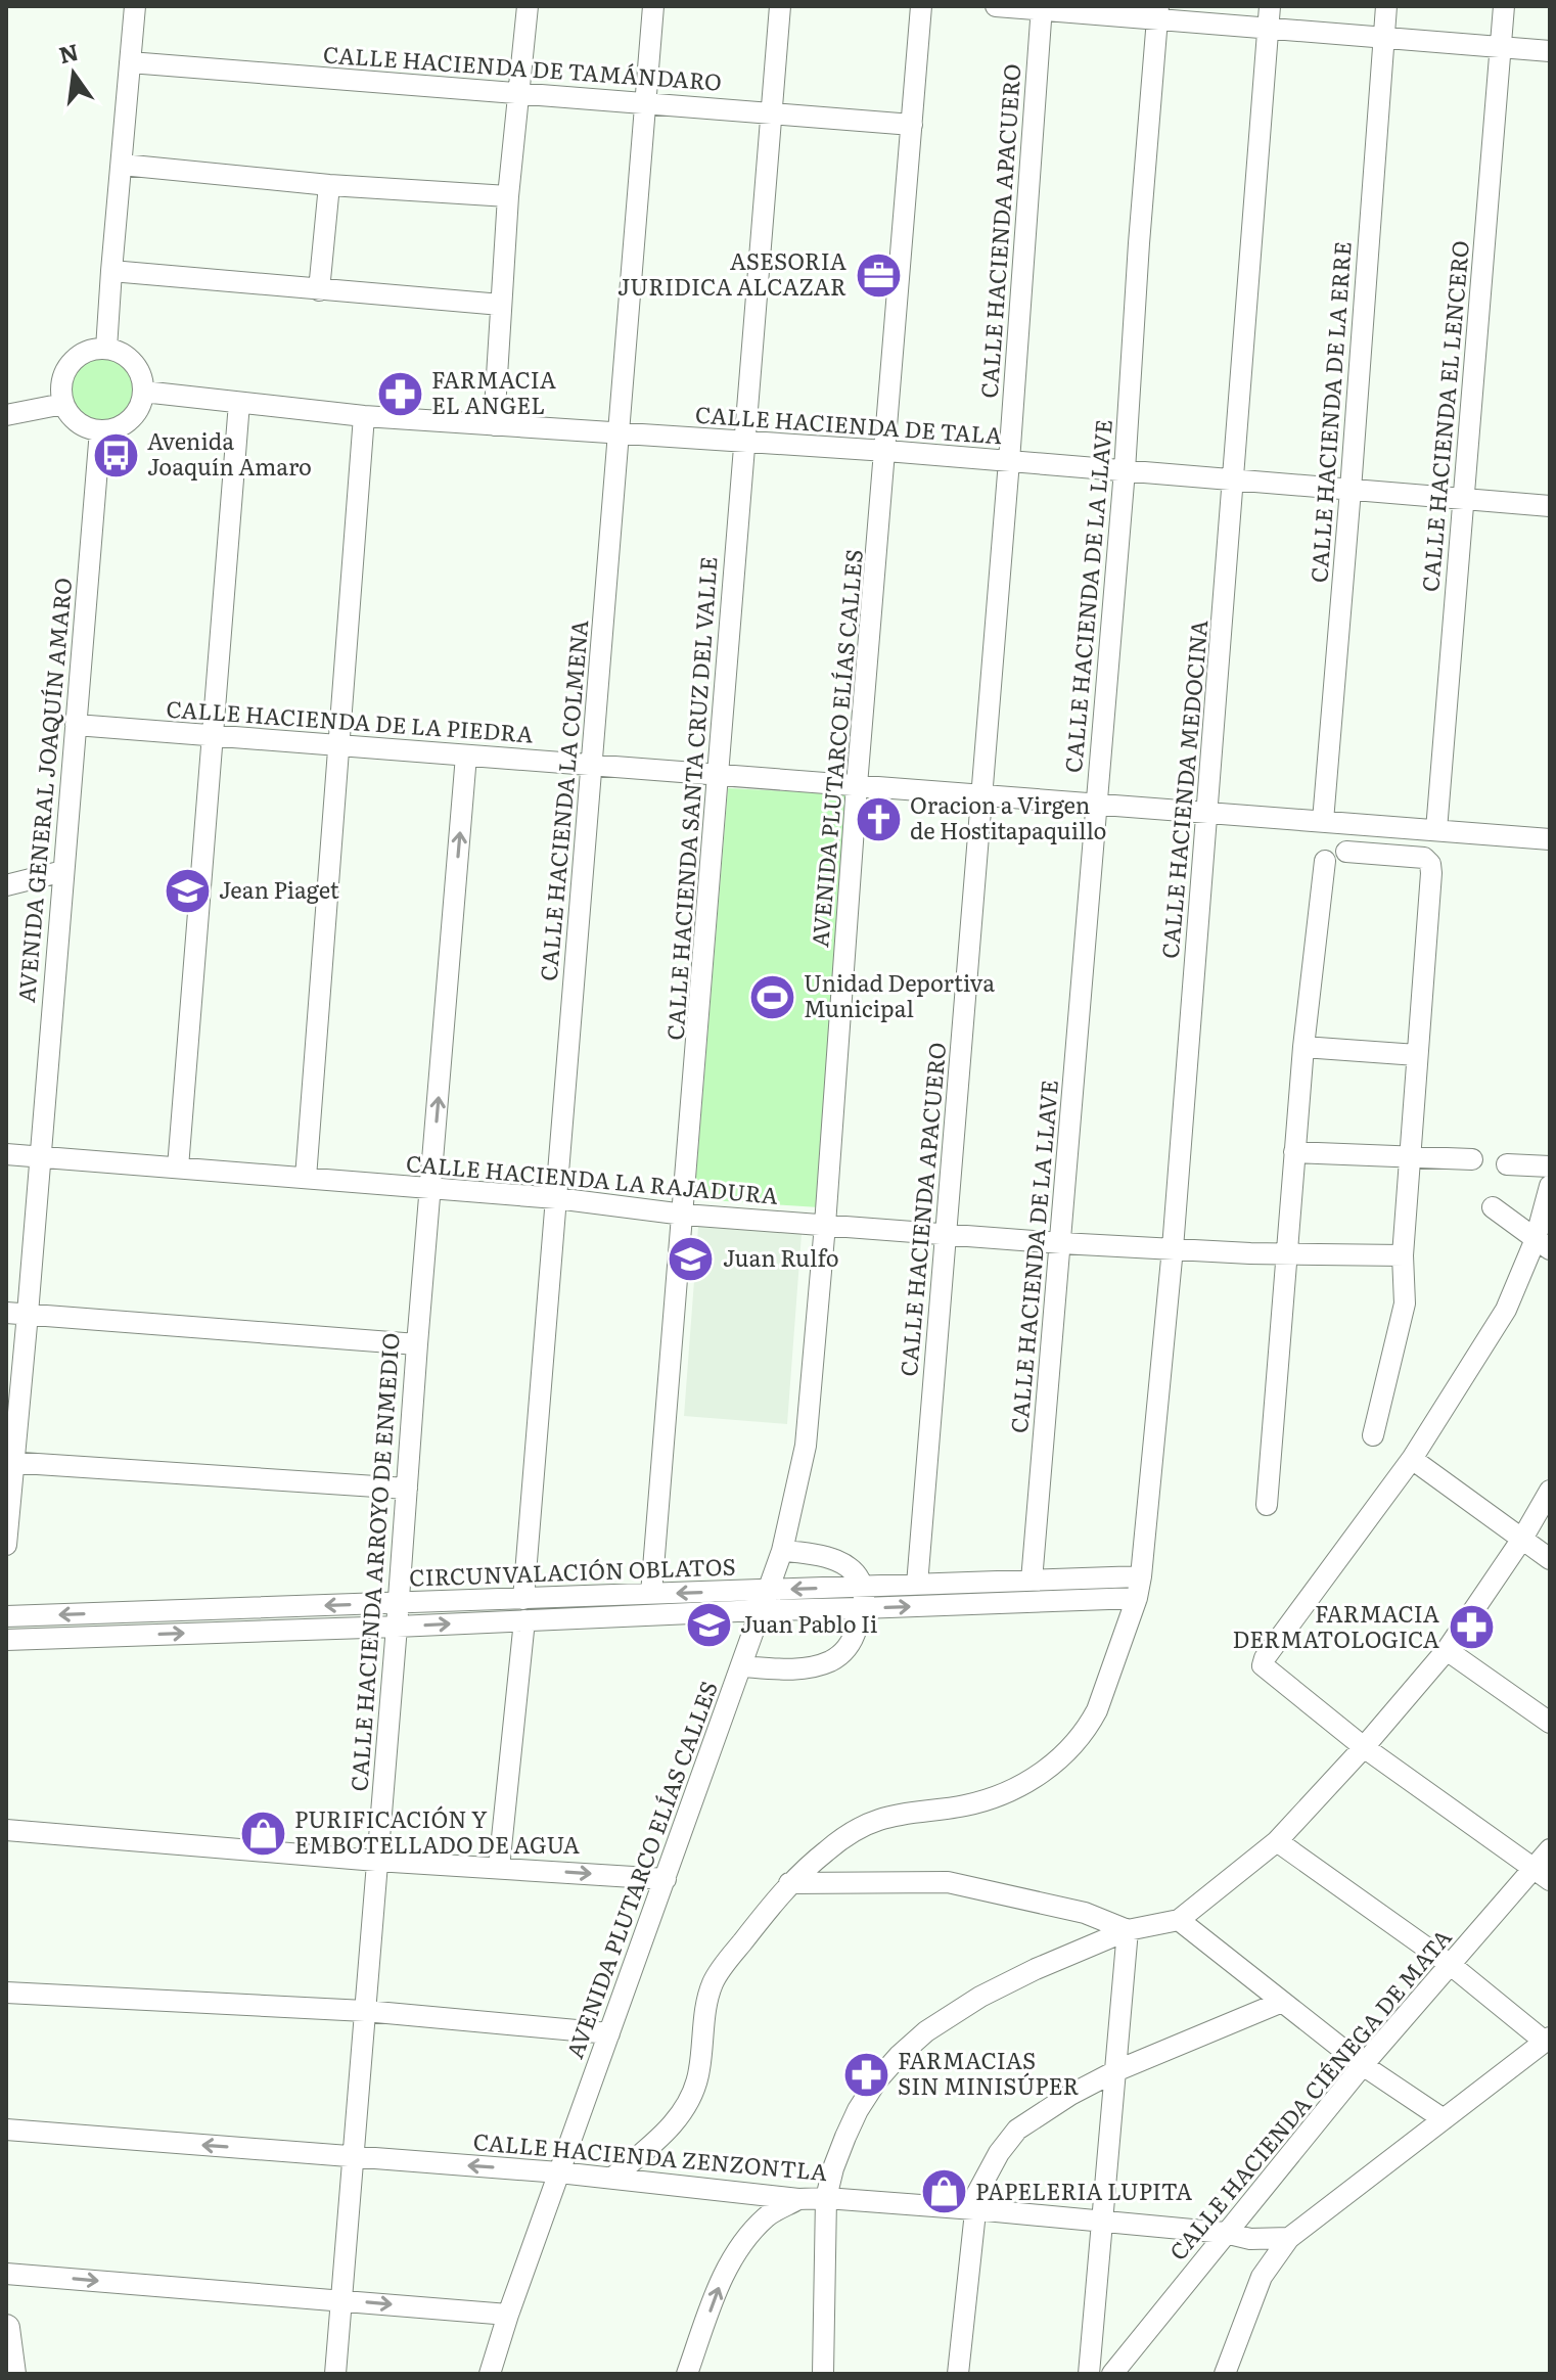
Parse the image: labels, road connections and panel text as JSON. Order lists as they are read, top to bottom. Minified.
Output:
{"streets":{"street":["CALLE HACIENDA DE TAMÁNDARO","CALLE HACIENDA APACUERO","CALLE HACIENDA DE LA ERRE","CALLE HACIENDA EL LENCERO","CALLE HACIENDA DE TALA","CALLE HACIENDA DE LA LLAVE","CALLE HACIENDA DE LA PIEDRA","AVENIDA PLUTARCO ELÍAS CALLES","CALLE HACIENDA MEDOCINA","AVENIDA GENERAL JOAQUÍN AMARO","CALLE HACIENDA SANTA CRUZ DEL VALLE","CALLE HACIENDA LA COLMENA","CALLE HACIENDA LA RAJADURA","CALLE HACIENDA ARROYO DE ENMEDIO","CIRCUNVALACIÓN OBLATOS","CALLE HACIENDA CIÉNEGA DE MATA","CALLE HACIENDA ZENZONTLA"]},"crossings":[["CALLE HACIENDA DE TAMÁNDARO","AVENIDA PLUTARCO ELÍAS CALLES"],["CALLE HACIENDA DE TAMÁNDARO","CALLE HACIENDA SANTA CRUZ DEL VALLE"],["CALLE HACIENDA DE TAMÁNDARO","CALLE HACIENDA LA COLMENA"],["CALLE HACIENDA APACUERO","CALLE HACIENDA DE TALA"],["CALLE HACIENDA APACUERO","CALLE HACIENDA DE LA PIEDRA"],["CALLE HACIENDA APACUERO","CALLE HACIENDA LA RAJADURA"],["CALLE HACIENDA APACUERO","CIRCUNVALACIÓN OBLATOS"],["CALLE HACIENDA DE LA ERRE","CALLE HACIENDA DE TALA"],["CALLE HACIENDA DE LA ERRE","CALLE HACIENDA DE LA PIEDRA"],["CALLE HACIENDA EL LENCERO","CALLE HACIENDA DE TALA"],["CALLE HACIENDA EL LENCERO","CALLE HACIENDA DE LA PIEDRA"],["CALLE HACIENDA DE TALA","CALLE HACIENDA DE LA LLAVE"],["CALLE HACIENDA DE TALA","AVENIDA PLUTARCO ELÍAS CALLES"],["CALLE HACIENDA DE TALA","CALLE HACIENDA MEDOCINA"],["CALLE HACIENDA DE TALA","AVENIDA GENERAL JOAQUÍN AMARO"],["CALLE HACIENDA DE TALA","CALLE HACIENDA SANTA CRUZ DEL VALLE"],["CALLE HACIENDA DE TALA","CALLE HACIENDA LA COLMENA"],["CALLE HACIENDA DE LA LLAVE","CALLE HACIENDA DE LA PIEDRA"],["CALLE HACIENDA DE LA LLAVE","CALLE HACIENDA LA RAJADURA"],["CALLE HACIENDA DE LA LLAVE","CIRCUNVALACIÓN OBLATOS"],["CALLE HACIENDA DE LA PIEDRA","AVENIDA PLUTARCO ELÍAS CALLES"],["CALLE HACIENDA DE LA PIEDRA","CALLE HACIENDA MEDOCINA"],["CALLE HACIENDA DE LA PIEDRA","AVENIDA GENERAL JOAQUÍN AMARO"],["CALLE HACIENDA DE LA PIEDRA","CALLE HACIENDA SANTA CRUZ DEL VALLE"],["CALLE HACIENDA DE LA PIEDRA","CALLE HACIENDA LA COLMENA"],["CALLE HACIENDA DE LA PIEDRA","CALLE HACIENDA ARROYO DE ENMEDIO"],["AVENIDA PLUTARCO ELÍAS CALLES","CALLE HACIENDA LA RAJADURA"],["AVENIDA PLUTARCO ELÍAS CALLES","CIRCUNVALACIÓN OBLATOS"],["AVENIDA PLUTARCO ELÍAS CALLES","CALLE HACIENDA ZENZONTLA"],["CALLE HACIENDA MEDOCINA","CALLE HACIENDA LA RAJADURA"],["CALLE HACIENDA MEDOCINA","CIRCUNVALACIÓN OBLATOS"],["CALLE HACIENDA MEDOCINA","CALLE HACIENDA ZENZONTLA"],["AVENIDA GENERAL JOAQUÍN AMARO","CALLE HACIENDA LA RAJADURA"],["CALLE HACIENDA SANTA CRUZ DEL VALLE","CALLE HACIENDA LA RAJADURA"],["CALLE HACIENDA SANTA CRUZ DEL VALLE","CIRCUNVALACIÓN OBLATOS"],["CALLE HACIENDA LA COLMENA","CALLE HACIENDA LA RAJADURA"],["CALLE HACIENDA LA COLMENA","CIRCUNVALACIÓN OBLATOS"],["CALLE HACIENDA LA RAJADURA","CALLE HACIENDA ARROYO DE ENMEDIO"],["CALLE HACIENDA ARROYO DE ENMEDIO","CIRCUNVALACIÓN OBLATOS"],["CALLE HACIENDA ARROYO DE ENMEDIO","CALLE HACIENDA ZENZONTLA"],["CALLE HACIENDA CIÉNEGA DE MATA","CALLE HACIENDA ZENZONTLA"]],"places":{"office":["ASESORIA JURIDICA ALCAZAR"],"pharmacy":["FARMACIA EL ANGEL","FARMACIA DERMATOLOGICA","FARMACIAS SIN MINISÚPER"],"bus stop":["Avenida Joaquín Amaro"],"church":["Oracion a Virgen de Hostitapaquillo"],"school or university":["Jean Piaget","Juan Rulfo","Juan Pablo Ii"],"sports":["Unidad Deportiva Municipal"],"shop":["PURIFICACIÓN Y EMBOTELLADO DE AGUA","PAPELERIA LUPITA"]},"north":"top"}
